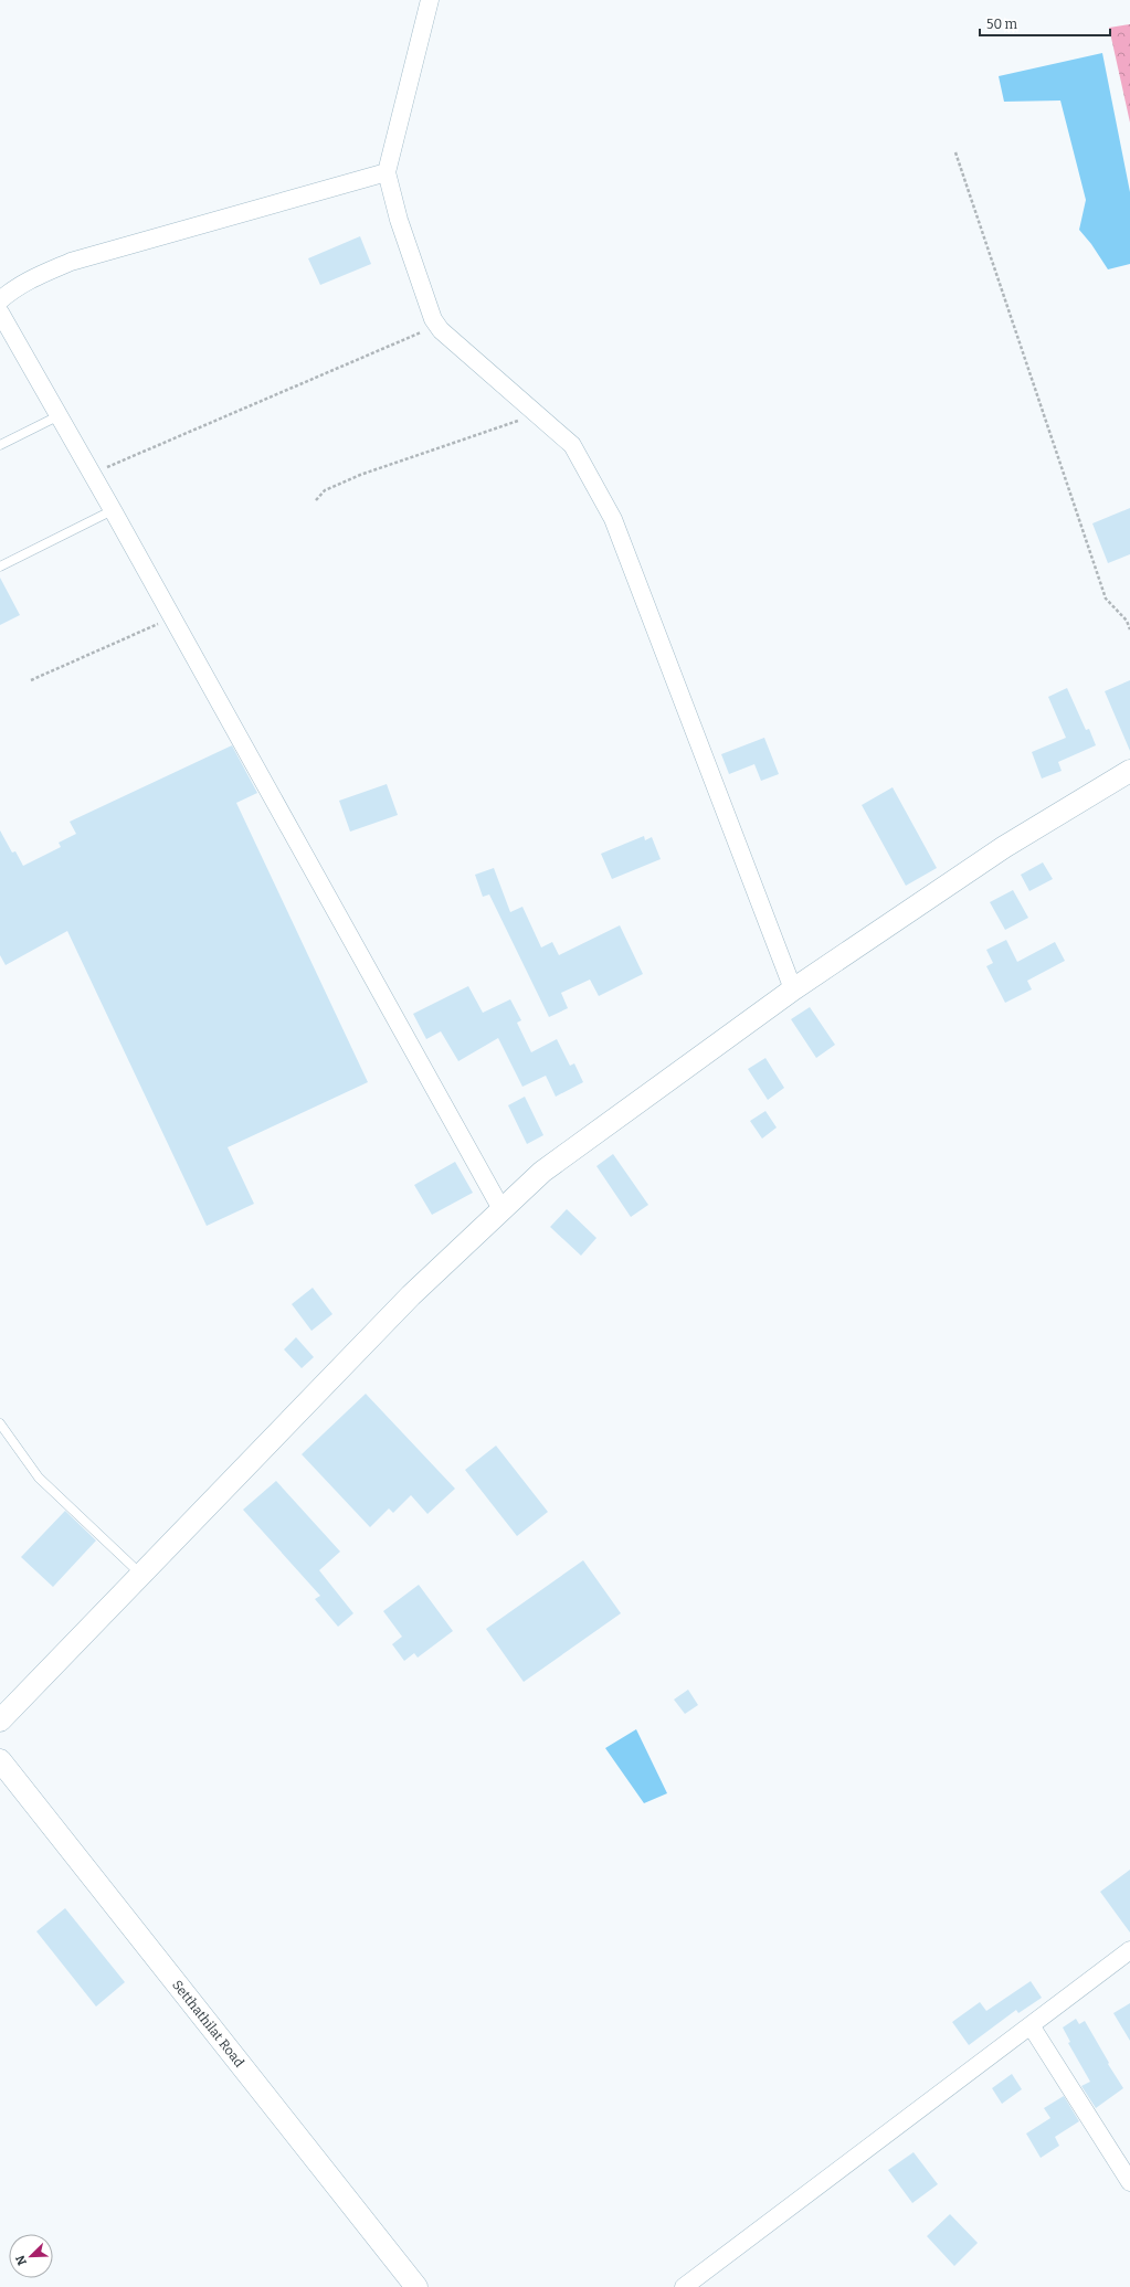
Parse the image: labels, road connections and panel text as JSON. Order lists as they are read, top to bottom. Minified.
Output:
{"streets":{"street":["Setthathilat Road"]},"scale_bar":"50 m","north":"bottom left"}
